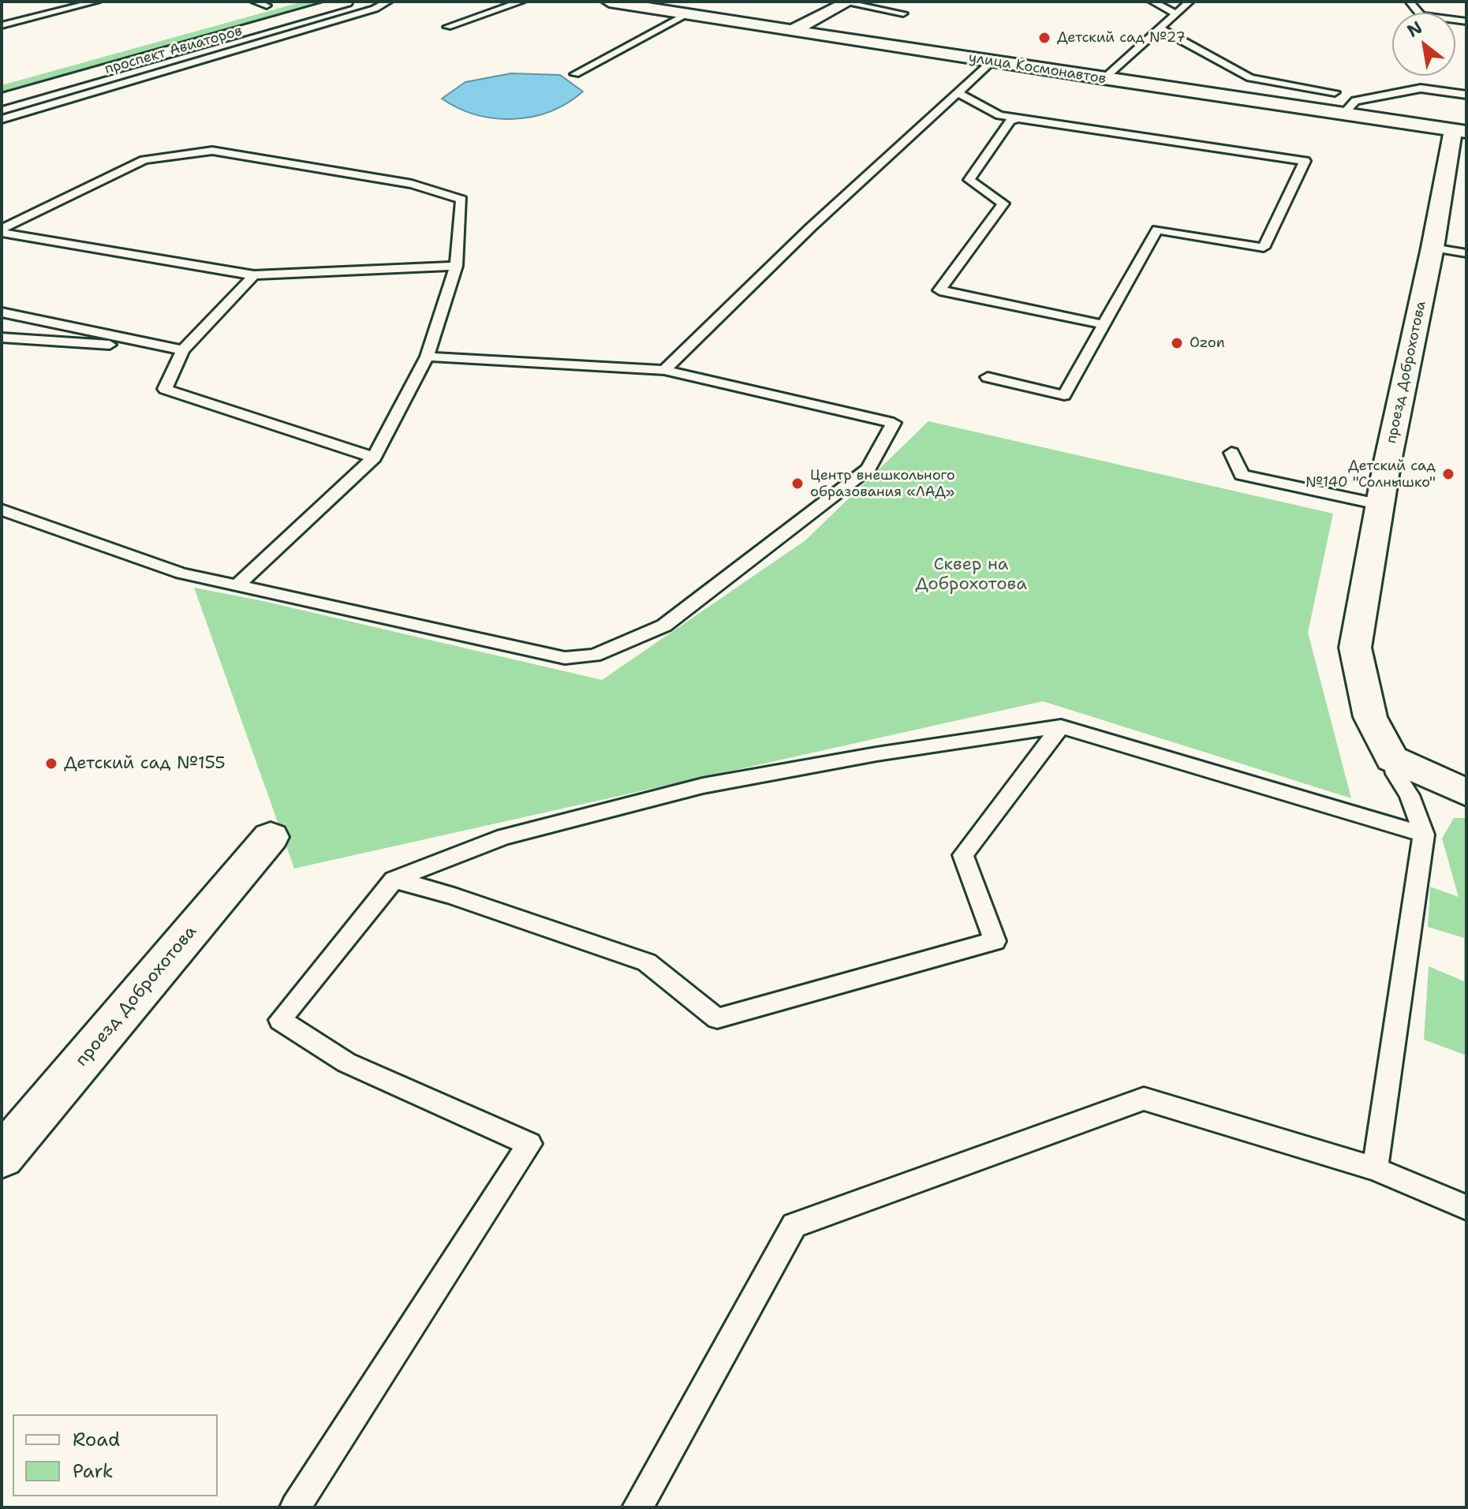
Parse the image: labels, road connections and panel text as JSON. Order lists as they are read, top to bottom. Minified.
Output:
{"streets":{"street":["проспект Авиаторов","улица Космонавтов","проезд Доброхотова"]},"crossings":[["улица Космонавтов","проезд Доброхотова"]],"parks":["Сквер на Доброхотова"],"places":["Детский сад №27","Ozon","Детский сад №140 \"Солнышко\"","Центр внешкольного образования «ЛАД»","Детский сад №155"],"legend":["Road","Park"],"north":"top left"}
